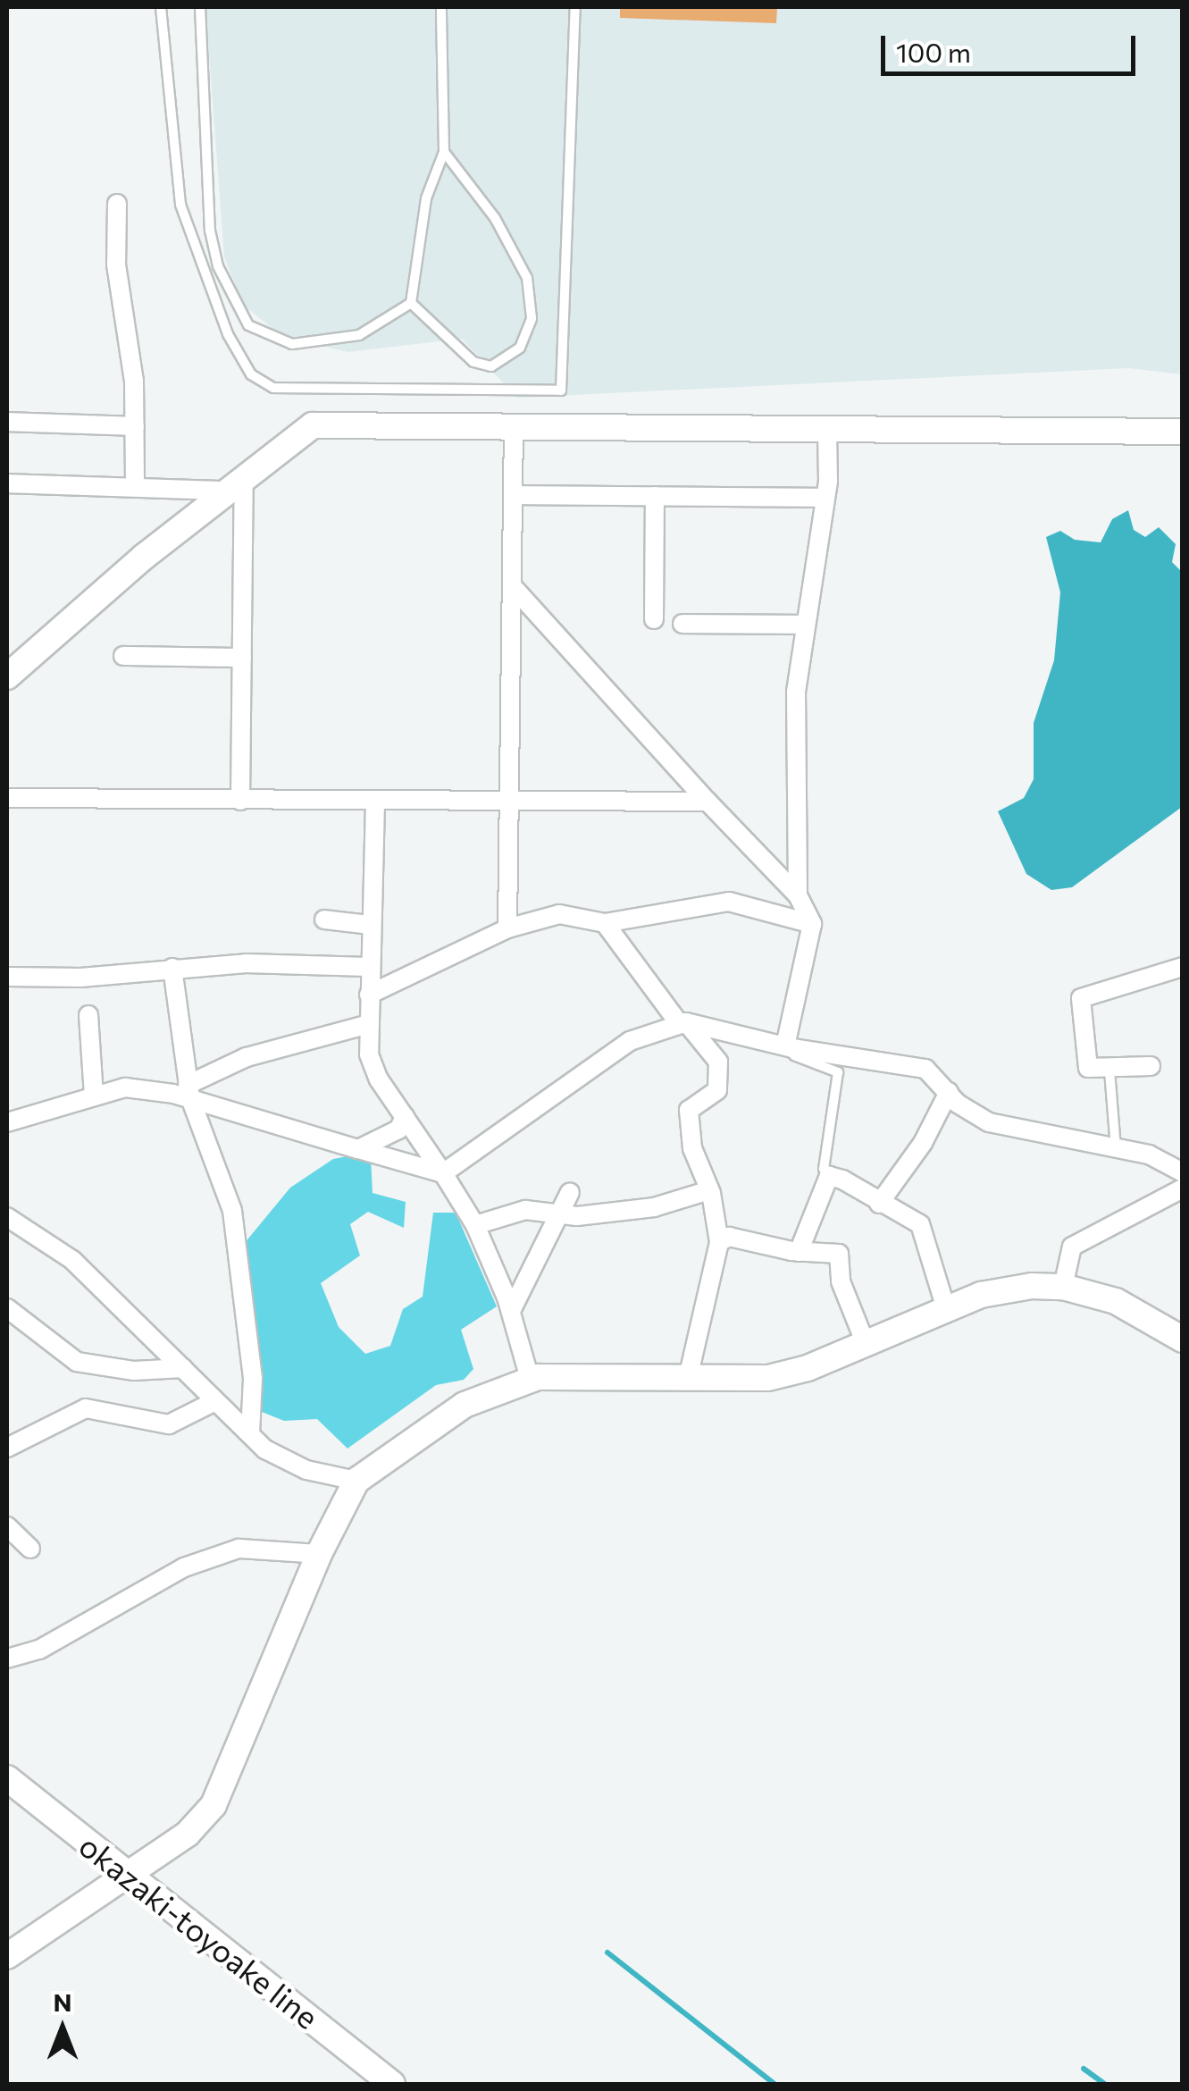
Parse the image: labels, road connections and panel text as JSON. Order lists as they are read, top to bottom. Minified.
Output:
{"streets":{"street":["okazaki-toyoake line"]},"scale_bar":"100 m","north":"top"}
